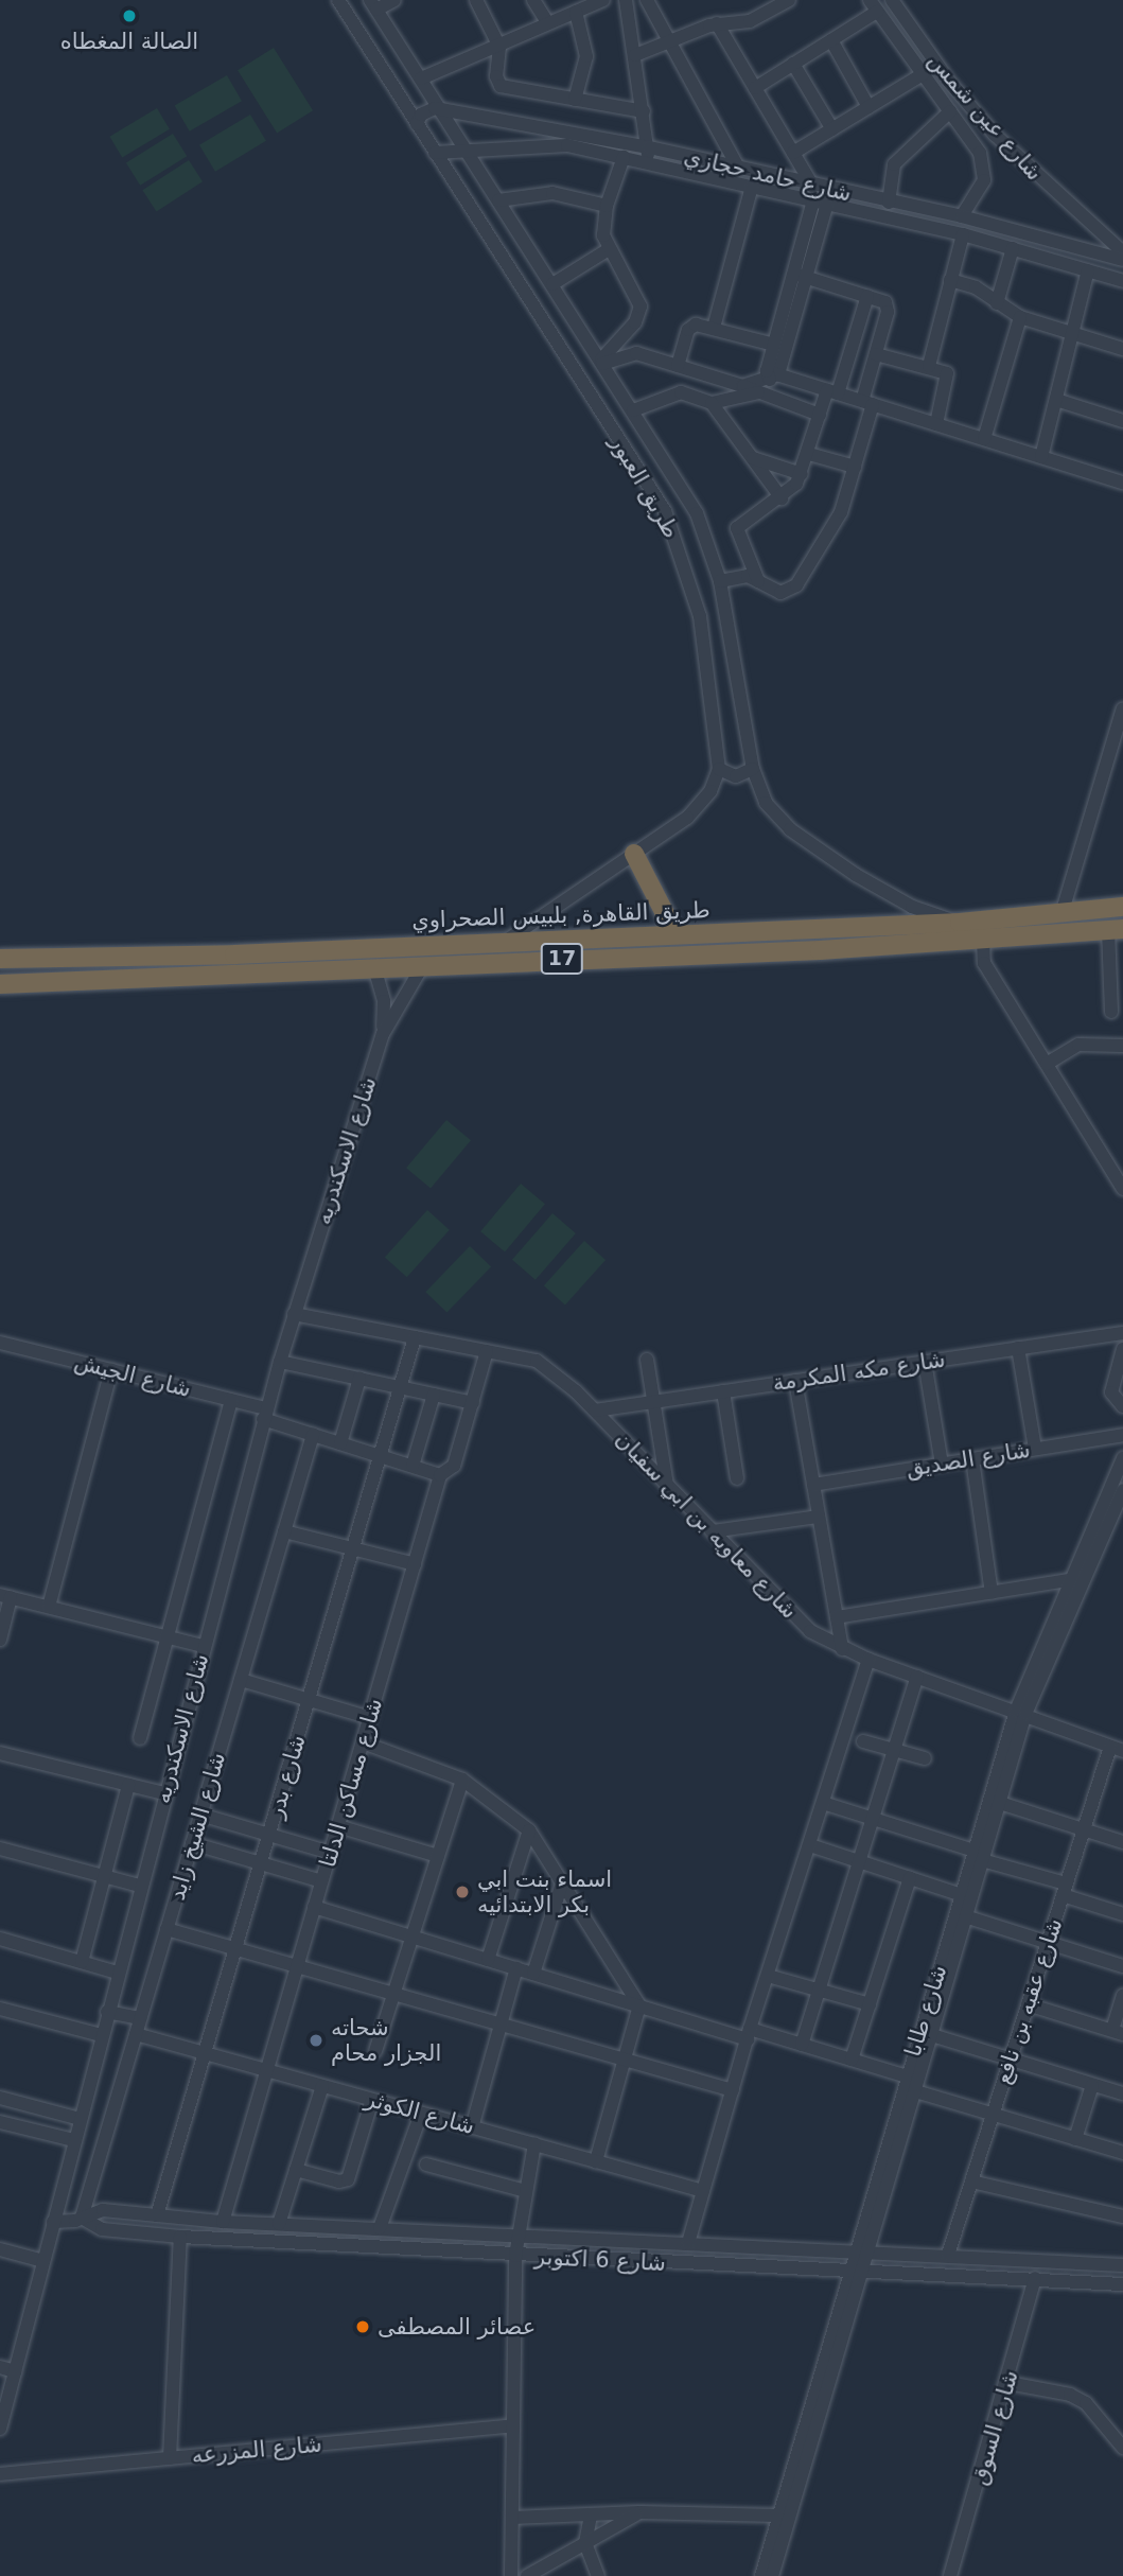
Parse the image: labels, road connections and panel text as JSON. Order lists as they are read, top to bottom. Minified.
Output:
{"streets":{"highway":["طريق القاهرة, بلبيس الصحراوي","17"],"street":["شارع عين شمس","شارع حامد حجازي","طريق العبور","شارع الاسكندريه","شارع مكه المكرمة","شارع الجيش","شارع الصديق","شارع معاويه بن ابي سفيان","شارع بدر","شارع مساكن الدلتا","شارع الشيخ زايد","شارع عقبه بن نافع","شارع طابا","شارع الكوثر","شارع 6 اكتوبر","شارع السوق","شارع المزرعه"]},"crossings":[["شارع عين شمس","شارع حامد حجازي"],["شارع حامد حجازي","طريق العبور"],["طريق العبور","طريق القاهرة, بلبيس الصحراوي"],["طريق القاهرة, بلبيس الصحراوي","شارع الاسكندريه"],["شارع الاسكندريه","شارع الجيش"],["شارع الاسكندريه","شارع معاويه بن ابي سفيان"],["شارع الاسكندريه","شارع 6 اكتوبر"],["شارع مكه المكرمة","شارع معاويه بن ابي سفيان"],["شارع الجيش","شارع بدر"],["شارع الجيش","شارع مساكن الدلتا"],["شارع الجيش","شارع الشيخ زايد"],["شارع معاويه بن ابي سفيان","شارع بدر"],["شارع معاويه بن ابي سفيان","شارع مساكن الدلتا"],["شارع معاويه بن ابي سفيان","شارع عقبه بن نافع"],["شارع معاويه بن ابي سفيان","شارع طابا"],["شارع بدر","شارع الكوثر"],["شارع بدر","شارع 6 اكتوبر"],["شارع مساكن الدلتا","شارع الكوثر"],["شارع مساكن الدلتا","شارع 6 اكتوبر"],["شارع الشيخ زايد","شارع الكوثر"],["شارع الشيخ زايد","شارع 6 اكتوبر"],["شارع عقبه بن نافع","شارع 6 اكتوبر"],["شارع طابا","شارع 6 اكتوبر"],["شارع 6 اكتوبر","شارع السوق"]],"places":["الصالة المغطاه","اسماء بنت ابي بكر الابتدائيه","شحاته الجزار محام","عصائر المصطفى"]}
